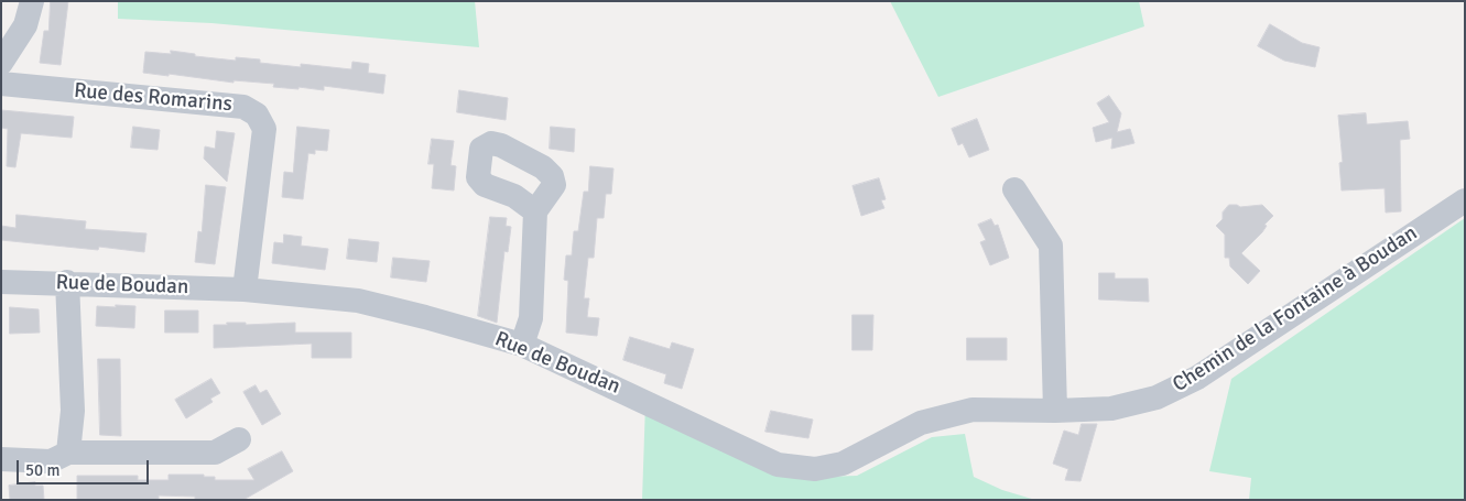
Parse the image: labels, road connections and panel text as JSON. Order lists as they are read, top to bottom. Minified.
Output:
{"streets":{"street":["Rue des Romarins","Rue de Boudan","Chemin de la Fontaine à Boudan"]},"crossings":[["Rue des Romarins","Rue de Boudan"],["Rue de Boudan","Chemin de la Fontaine à Boudan"]],"scale_bar":"50 m"}
